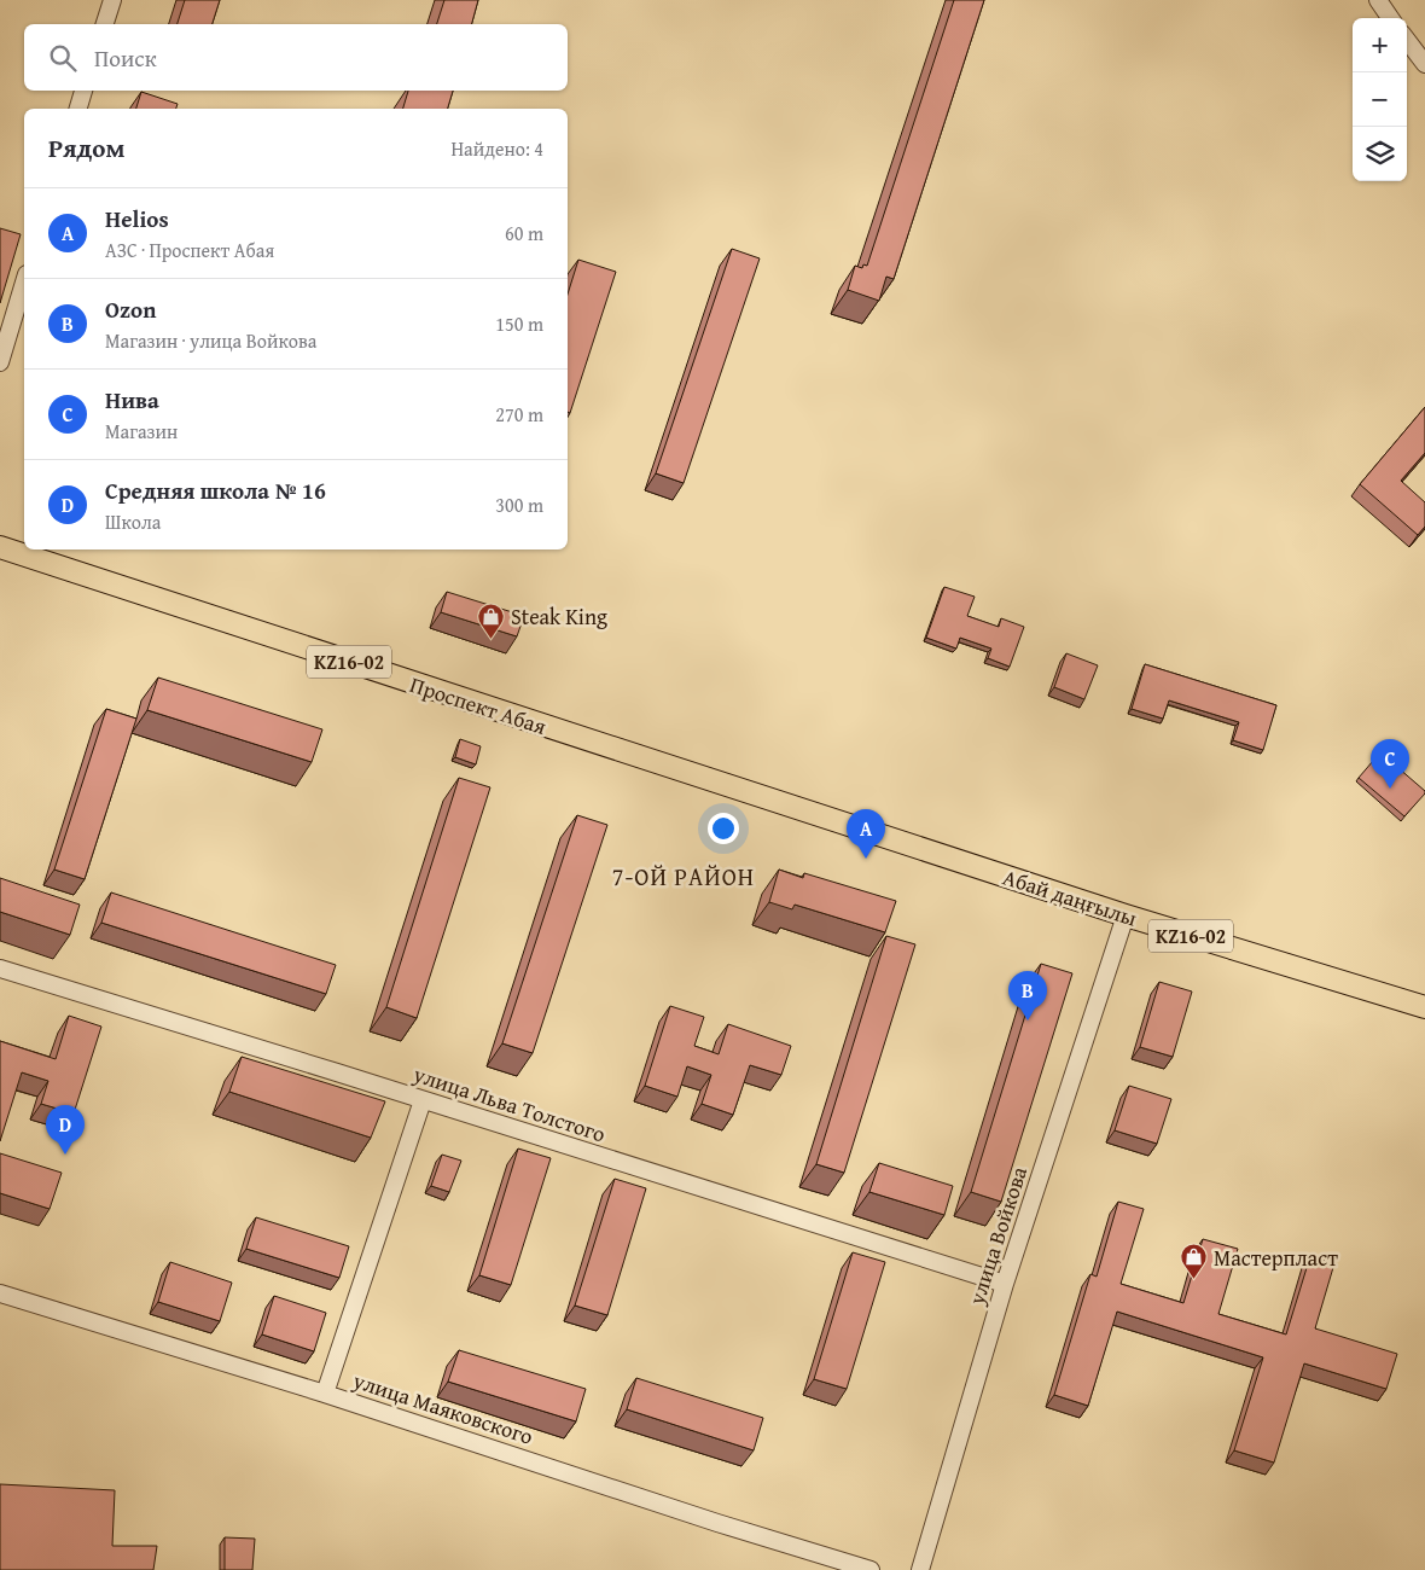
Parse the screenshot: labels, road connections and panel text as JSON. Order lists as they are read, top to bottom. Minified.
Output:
{"streets":{"main road":["KZ16-02","Проспект Абая","Абай даңғылы"],"street":["улица Льва Толстого","улица Войкова","улица Маяковского"]},"crossings":[["Проспект Абая","Абай даңғылы"],["Абай даңғылы","улица Войкова"],["улица Льва Толстого","улица Войкова"]],"districts":["7-ОЙ РАЙОН"],"places":{"shop":["Steak King","Мастерпласт"]},"page":{"map_buttons":["+","−"],"search":"Поиск","heading":["Рядом","Найдено: 4"],"list":[{"mark":"A","name":"Helios","note":"АЗС · Проспект Абая","value":"60 m"},{"mark":"B","name":"Ozon","note":"Магазин · улица Войкова","value":"150 m"},{"mark":"C","name":"Нива","note":"Магазин","value":"270 m"},{"mark":"D","name":"Средняя школа № 16","note":"Школа","value":"300 m"}],"pins":["C","A","B","D"]}}
